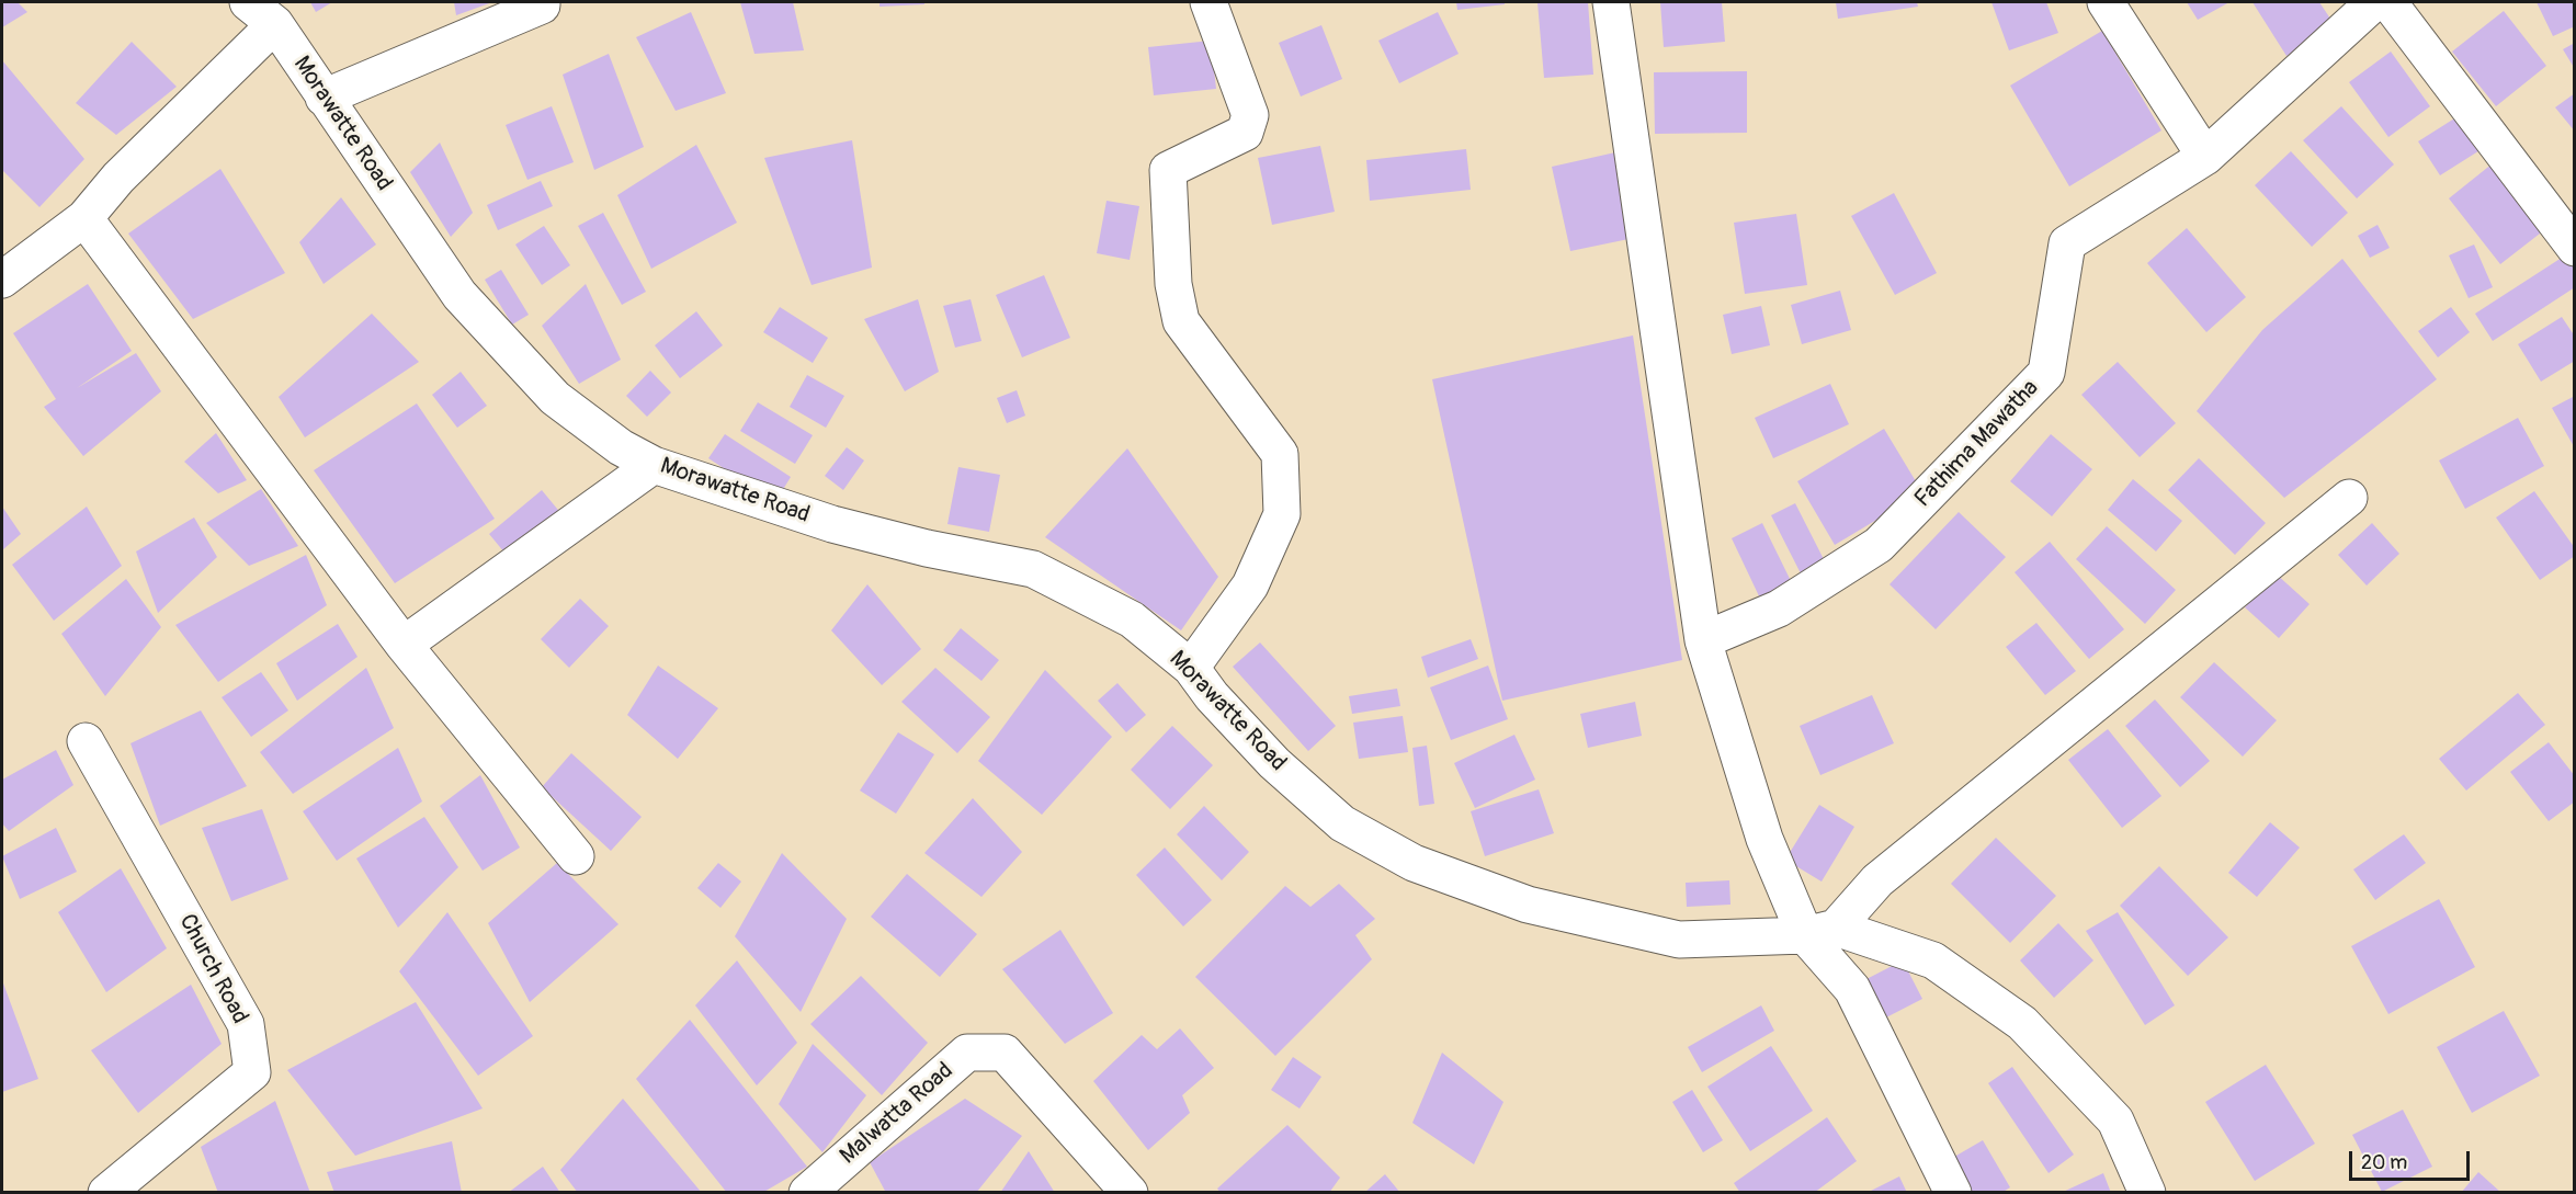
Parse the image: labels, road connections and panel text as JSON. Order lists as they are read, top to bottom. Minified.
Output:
{"streets":{"street":["Morawatte Road","Fathima Mawatha","Church Road","Malwatta Road"]},"scale_bar":"20 m"}
